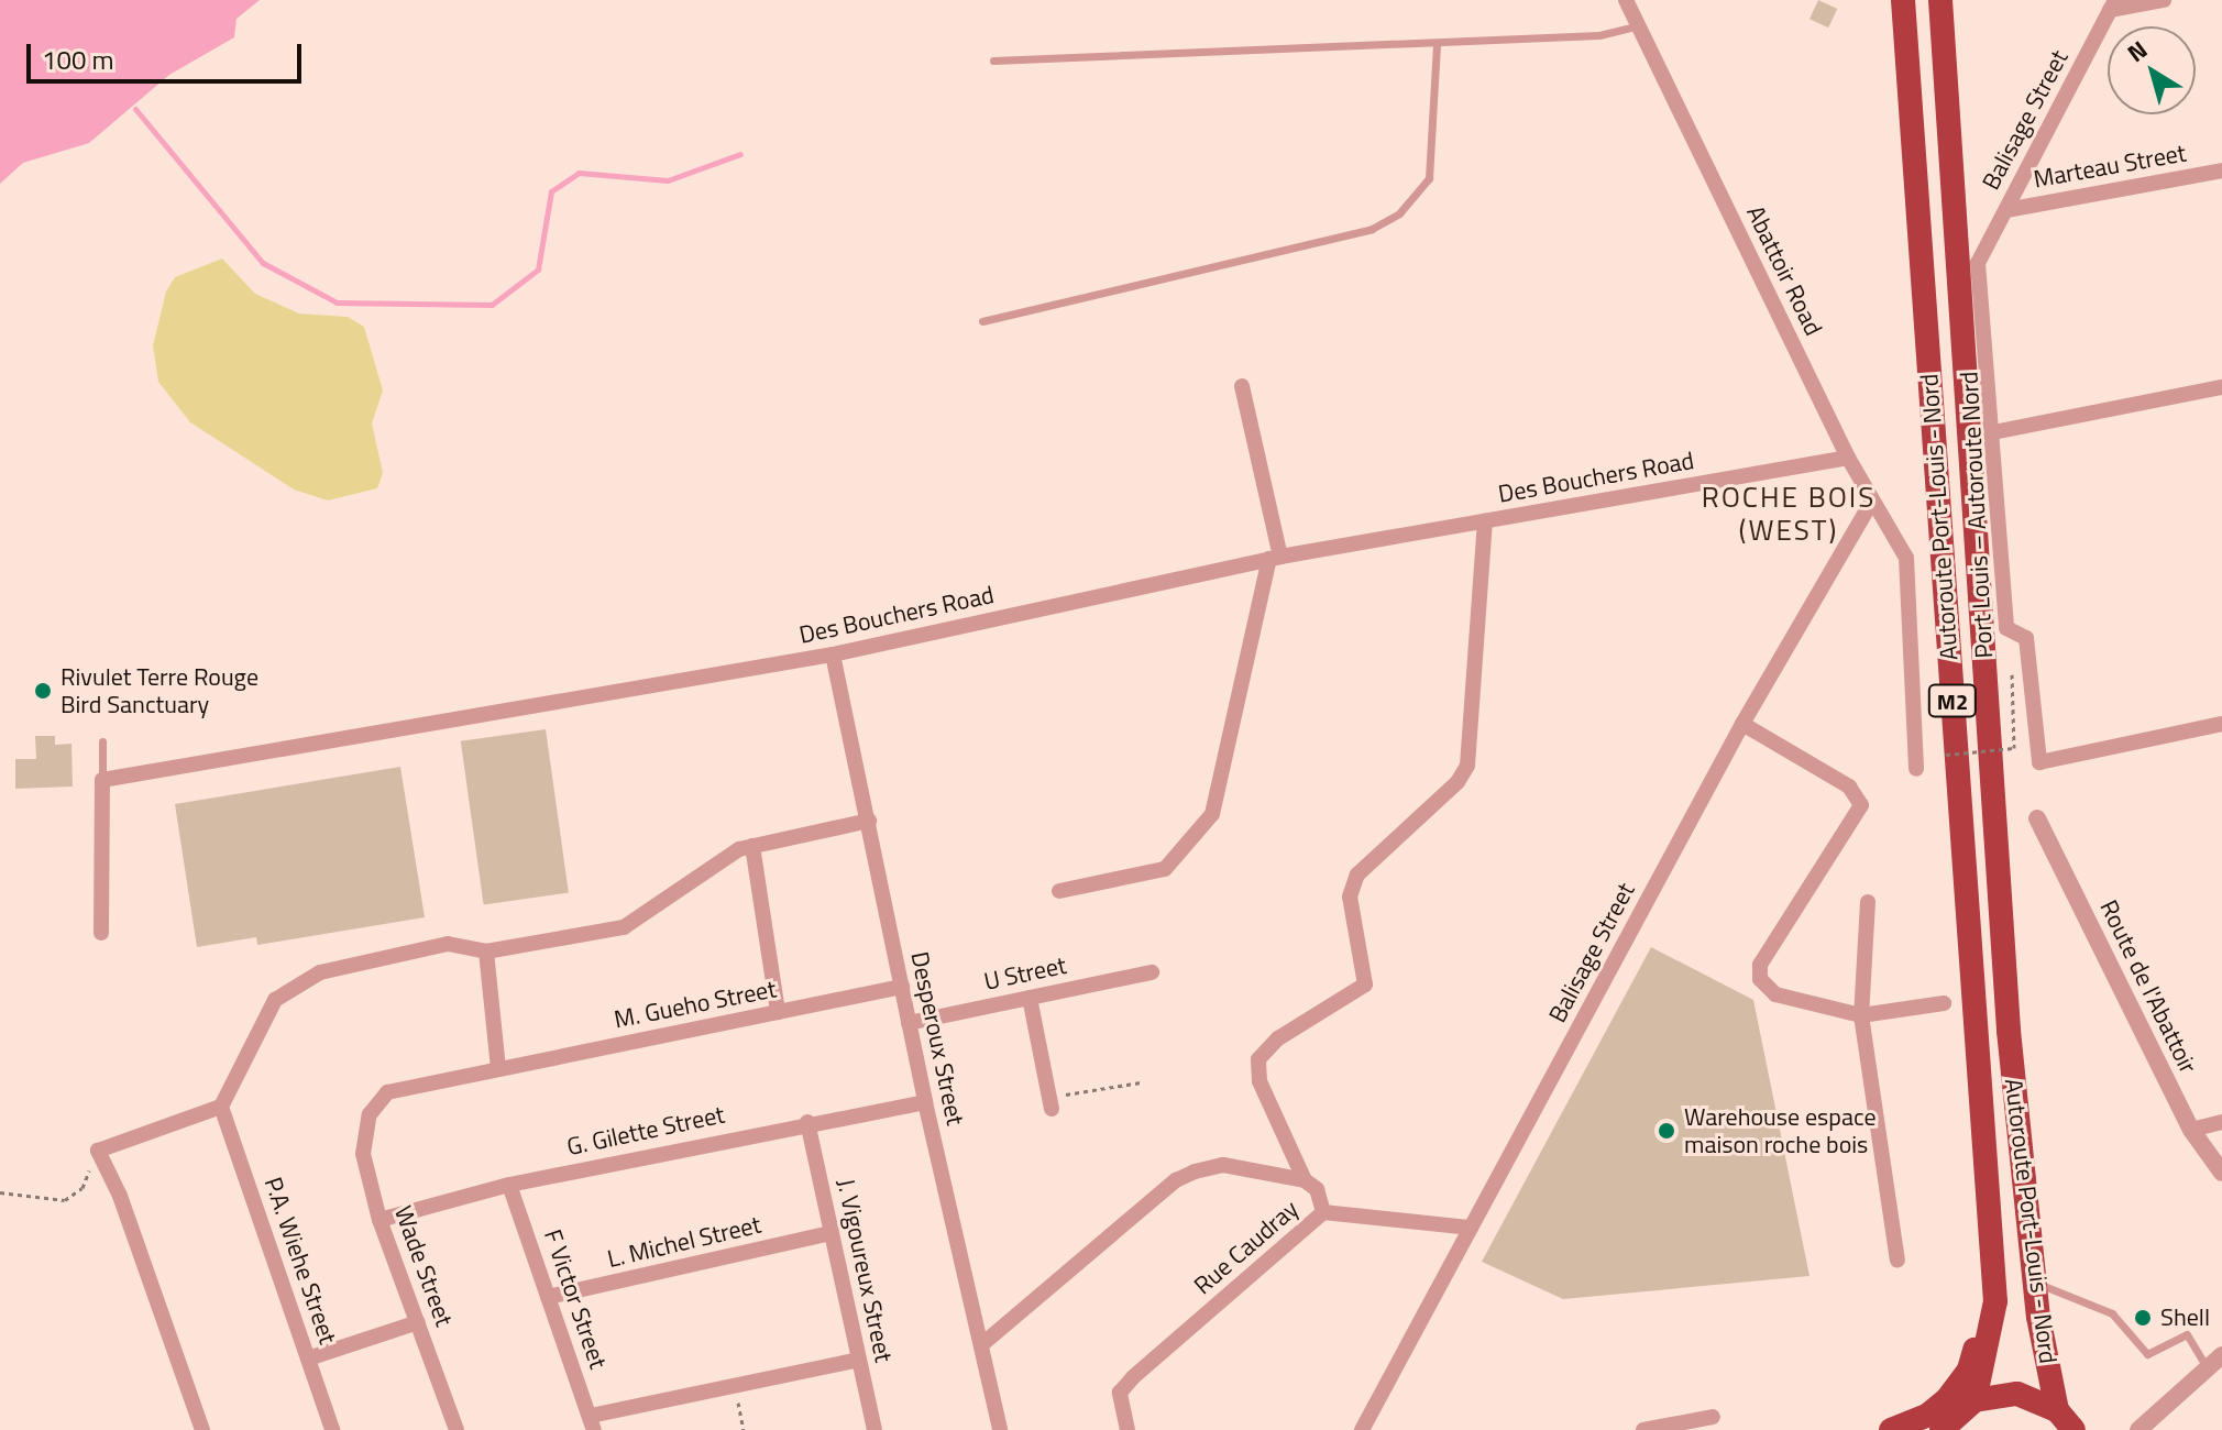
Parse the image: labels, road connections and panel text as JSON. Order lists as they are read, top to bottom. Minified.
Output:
{"streets":{"highway":["Port Louis – Autoroute Nord","Autoroute Port-Louis - Nord","M2"],"street":["Balisage Street","Marteau Street","Abattoir Road","Des Bouchers Road","U Street","Route de l'Abattoir","M. Gueho Street","Desperoux Street","G. Gilette Street","L. Michel Street","Rue Caudray","P.A. Wiehe Street","Wade Street","J. Vigoureux Street","F Victor Street"]},"crossings":[["Balisage Street","Marteau Street"],["Balisage Street","Abattoir Road"],["Balisage Street","Rue Caudray"],["Abattoir Road","Des Bouchers Road"],["Des Bouchers Road","Desperoux Street"],["Port Louis – Autoroute Nord","Autoroute Port-Louis - Nord"],["Autoroute Port-Louis - Nord","M2"],["U Street","Desperoux Street"],["M. Gueho Street","Desperoux Street"],["M. Gueho Street","Wade Street"],["Desperoux Street","G. Gilette Street"],["G. Gilette Street","Wade Street"],["G. Gilette Street","J. Vigoureux Street"],["G. Gilette Street","F Victor Street"],["L. Michel Street","J. Vigoureux Street"],["L. Michel Street","F Victor Street"]],"districts":["ROCHE BOIS (WEST)"],"places":["Rivulet Terre Rouge Bird Sanctuary","Warehouse espace maison roche bois","Shell"],"scale_bar":"100 m","north":"top left"}
